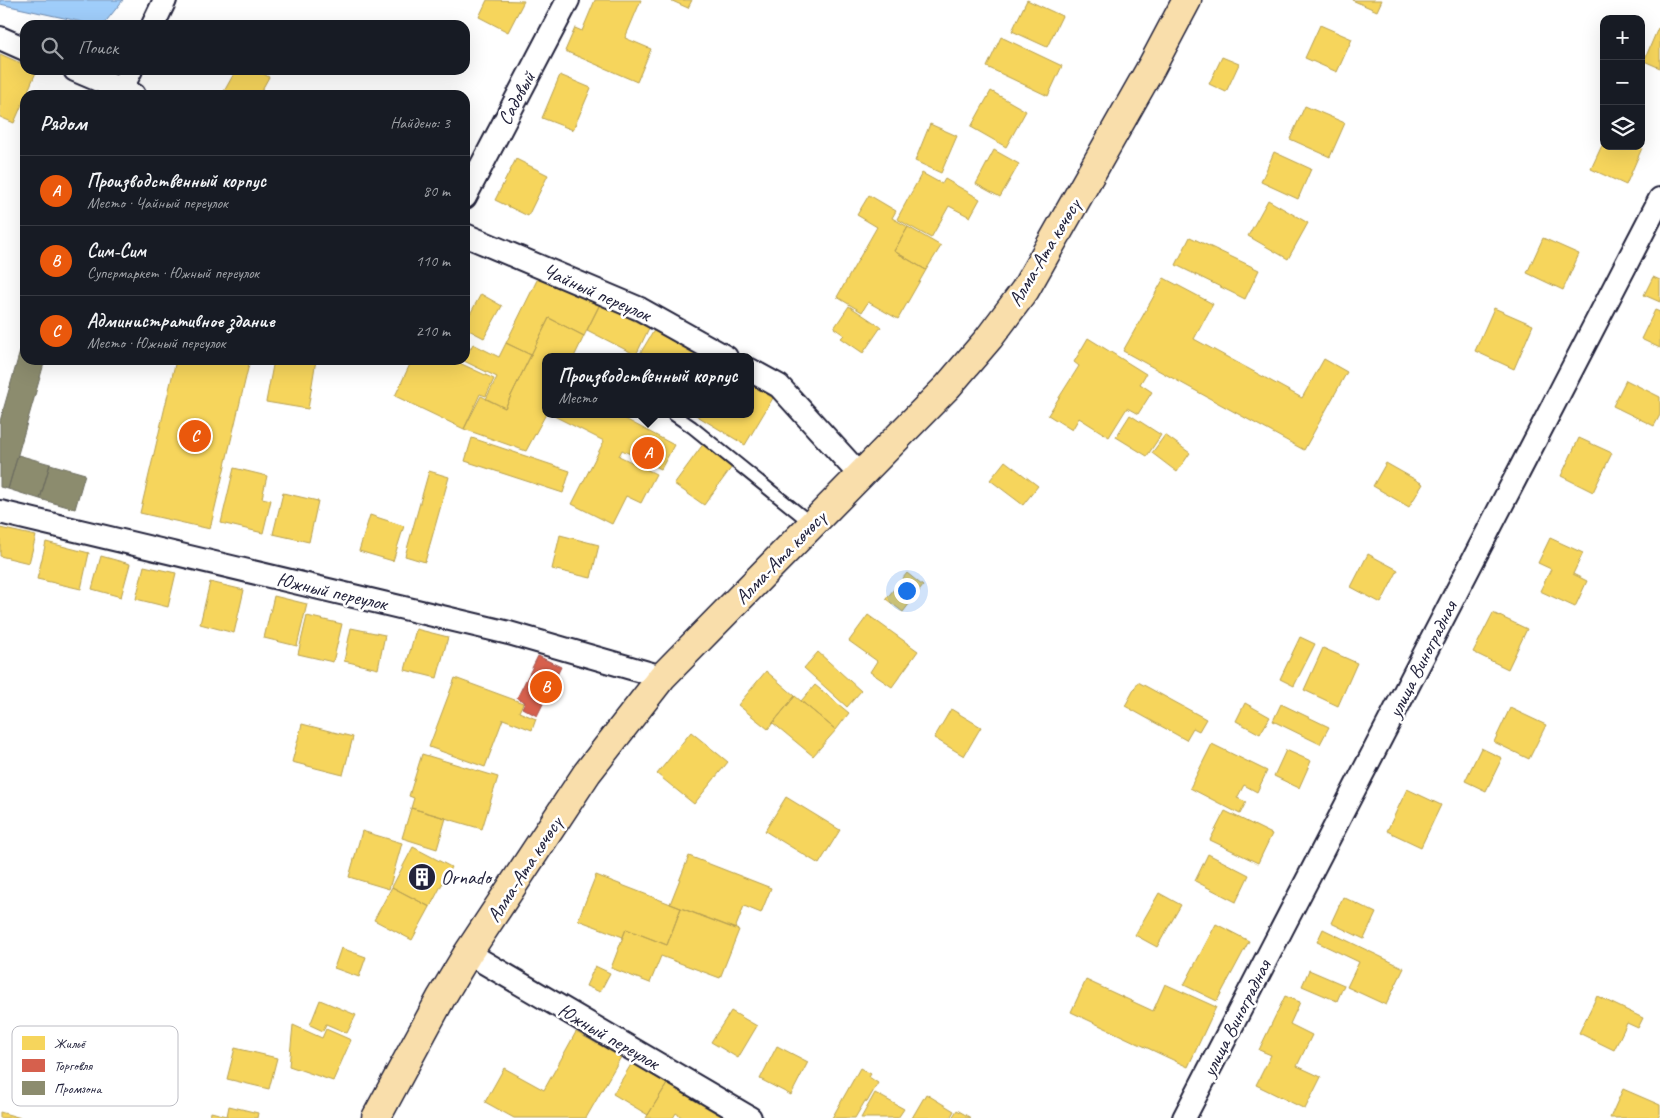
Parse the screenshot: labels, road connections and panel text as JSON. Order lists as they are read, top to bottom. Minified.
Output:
{"streets":{"highway":["Алма-Ата көчөсү"],"street":["Садовый","Чайный переулок","Южный переулок","улица Виноградная"]},"crossings":[["Алма-Ата көчөсү","Южный переулок"]],"places":{"building":["Ornado"]},"legend":["Жильё","Торговля","Промзона"],"page":{"map_buttons":["+","−"],"search":"Поиск","heading":["Рядом","Найдено: 3"],"list":[{"mark":"A","name":"Производственный корпус","note":"Место · Чайный переулок","value":"80 m"},{"mark":"B","name":"Сим-Сим","note":"Супермаркет · Южный переулок","value":"110 m"},{"mark":"C","name":"Административное здание","note":"Место · Южный переулок","value":"210 m"}],"popup":["Производственный корпус","Место"],"pins":["C","A","B"]}}
